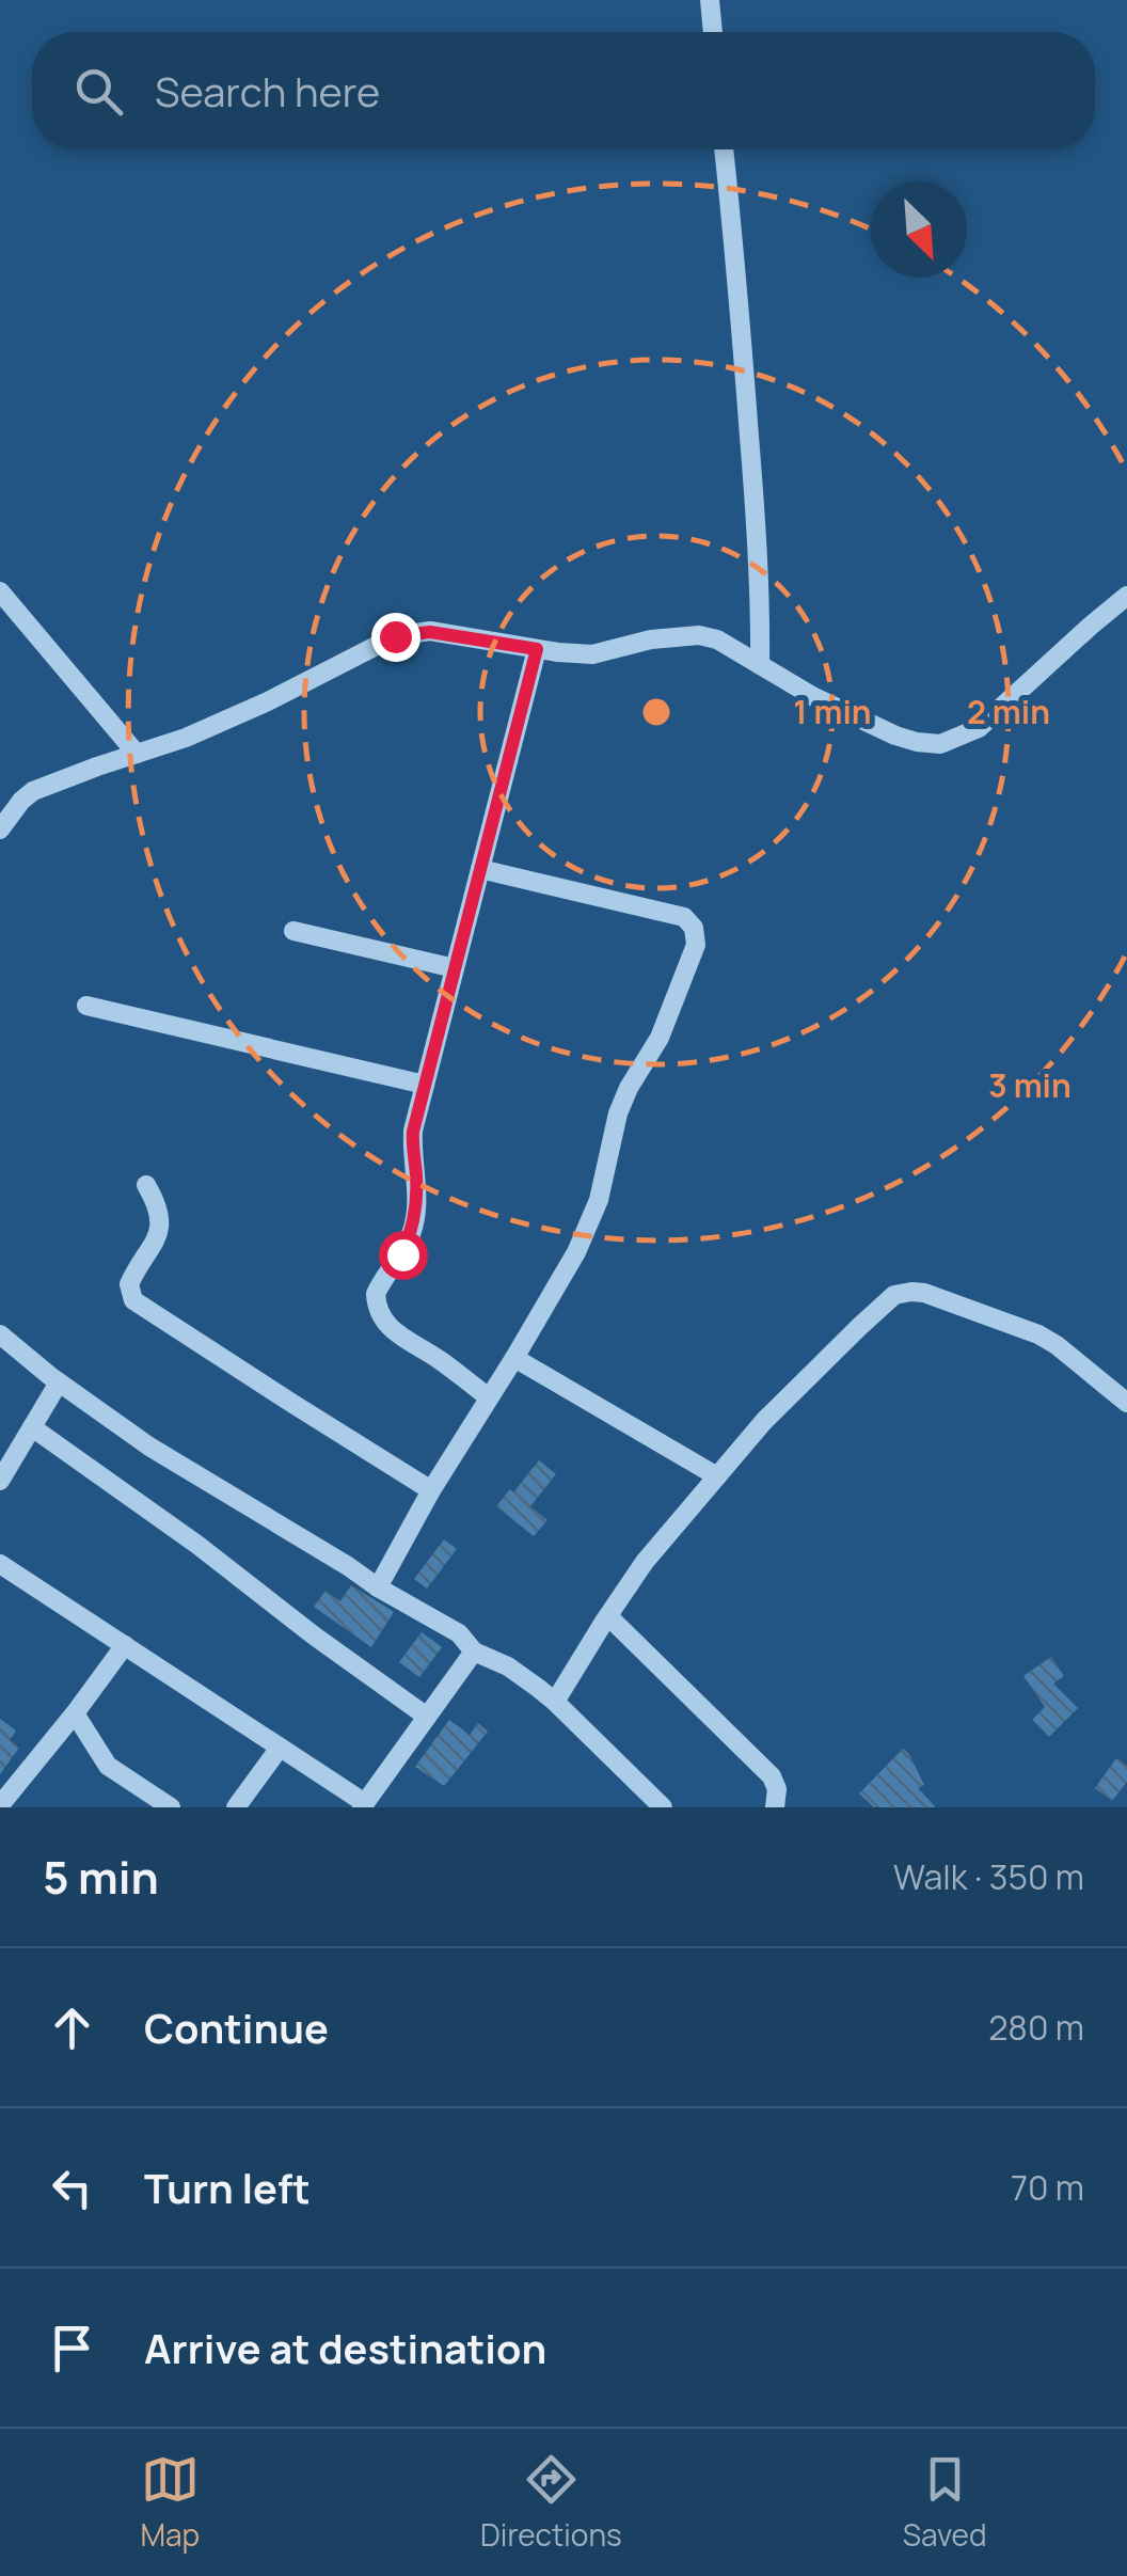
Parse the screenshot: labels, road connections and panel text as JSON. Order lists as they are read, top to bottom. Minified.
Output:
{"north":"bottom right","page":{"search":"Search here","heading":["5 min","Walk · 350 m"],"list":[["Continue","280 m"],["Turn left","70 m"],"Arrive at destination"],"nav":["Map","Directions","Saved"]},"rings":["1 min","2 min","3 min"]}
